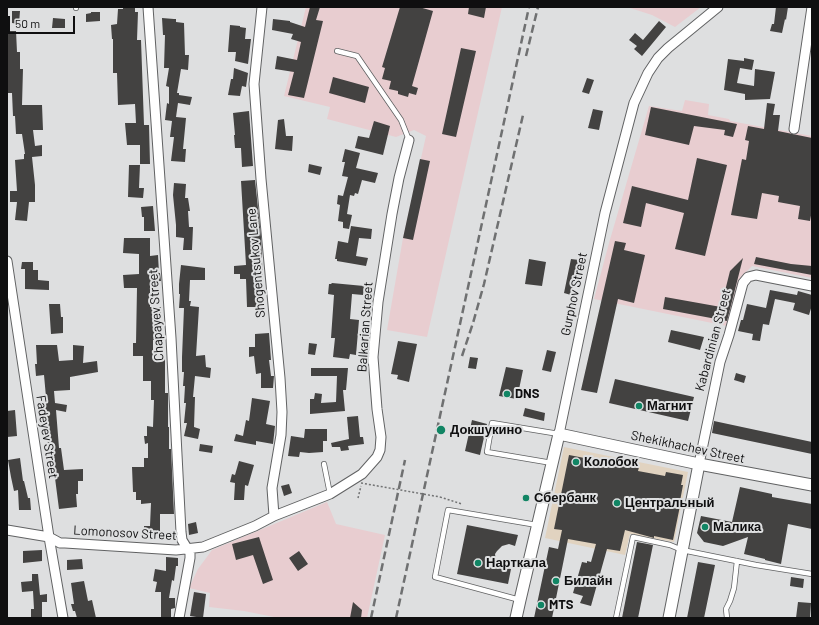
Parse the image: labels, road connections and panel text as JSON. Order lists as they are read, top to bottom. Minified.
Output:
{"streets":{"street":["Shogentsukov Lane","Gurphov Street","Chapayev Street","Balkarian Street","Kabardinian Street","Fadeyev Street","Shekikhachev Street","Lomonosov Street"]},"crossings":[["Shogentsukov Lane","Lomonosov Street"],["Gurphov Street","Shekikhachev Street"],["Chapayev Street","Lomonosov Street"],["Balkarian Street","Lomonosov Street"],["Kabardinian Street","Shekikhachev Street"],["Fadeyev Street","Lomonosov Street"]],"places":["DNS","Магнит","Докшукино","Колобок","Сбербанк","Центральный","Малика","Нарткала","Билайн","MTS"],"scale_bar":"50 m"}
